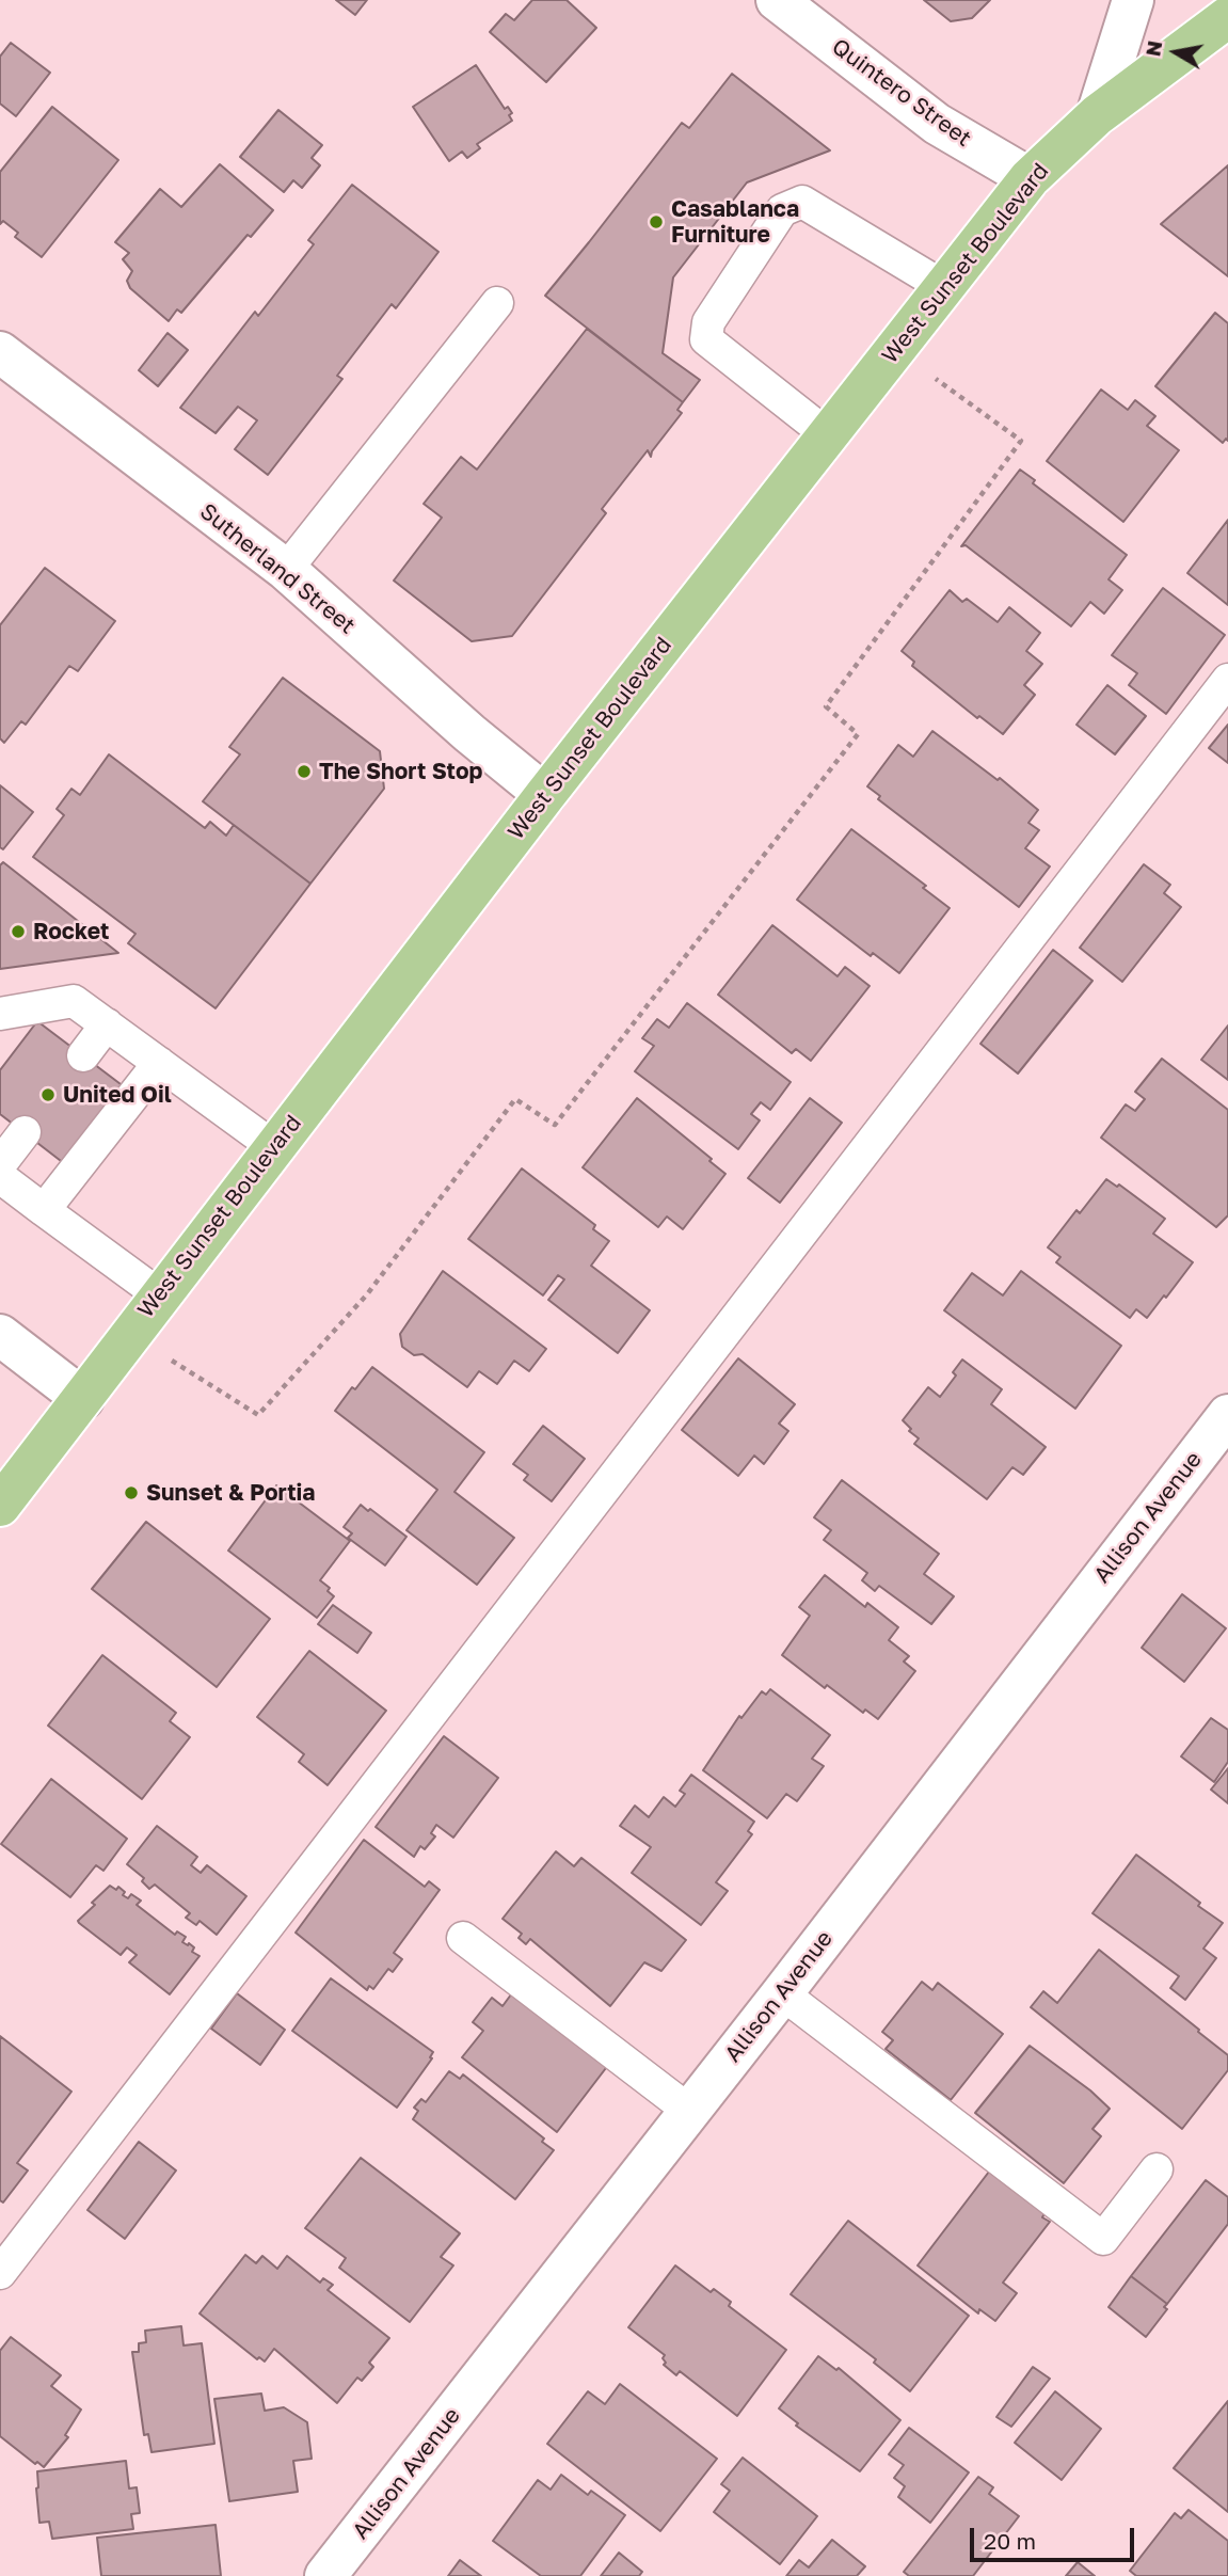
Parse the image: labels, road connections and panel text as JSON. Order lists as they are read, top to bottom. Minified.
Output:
{"streets":{"main road":["West Sunset Boulevard"],"street":["Quintero Street","Sutherland Street","Allison Avenue"]},"crossings":[["Quintero Street","West Sunset Boulevard"],["West Sunset Boulevard","Sutherland Street"]],"places":["Casablanca Furniture","The Short Stop","Rocket","United Oil","Sunset & Portia"],"scale_bar":"20 m","north":"left"}
